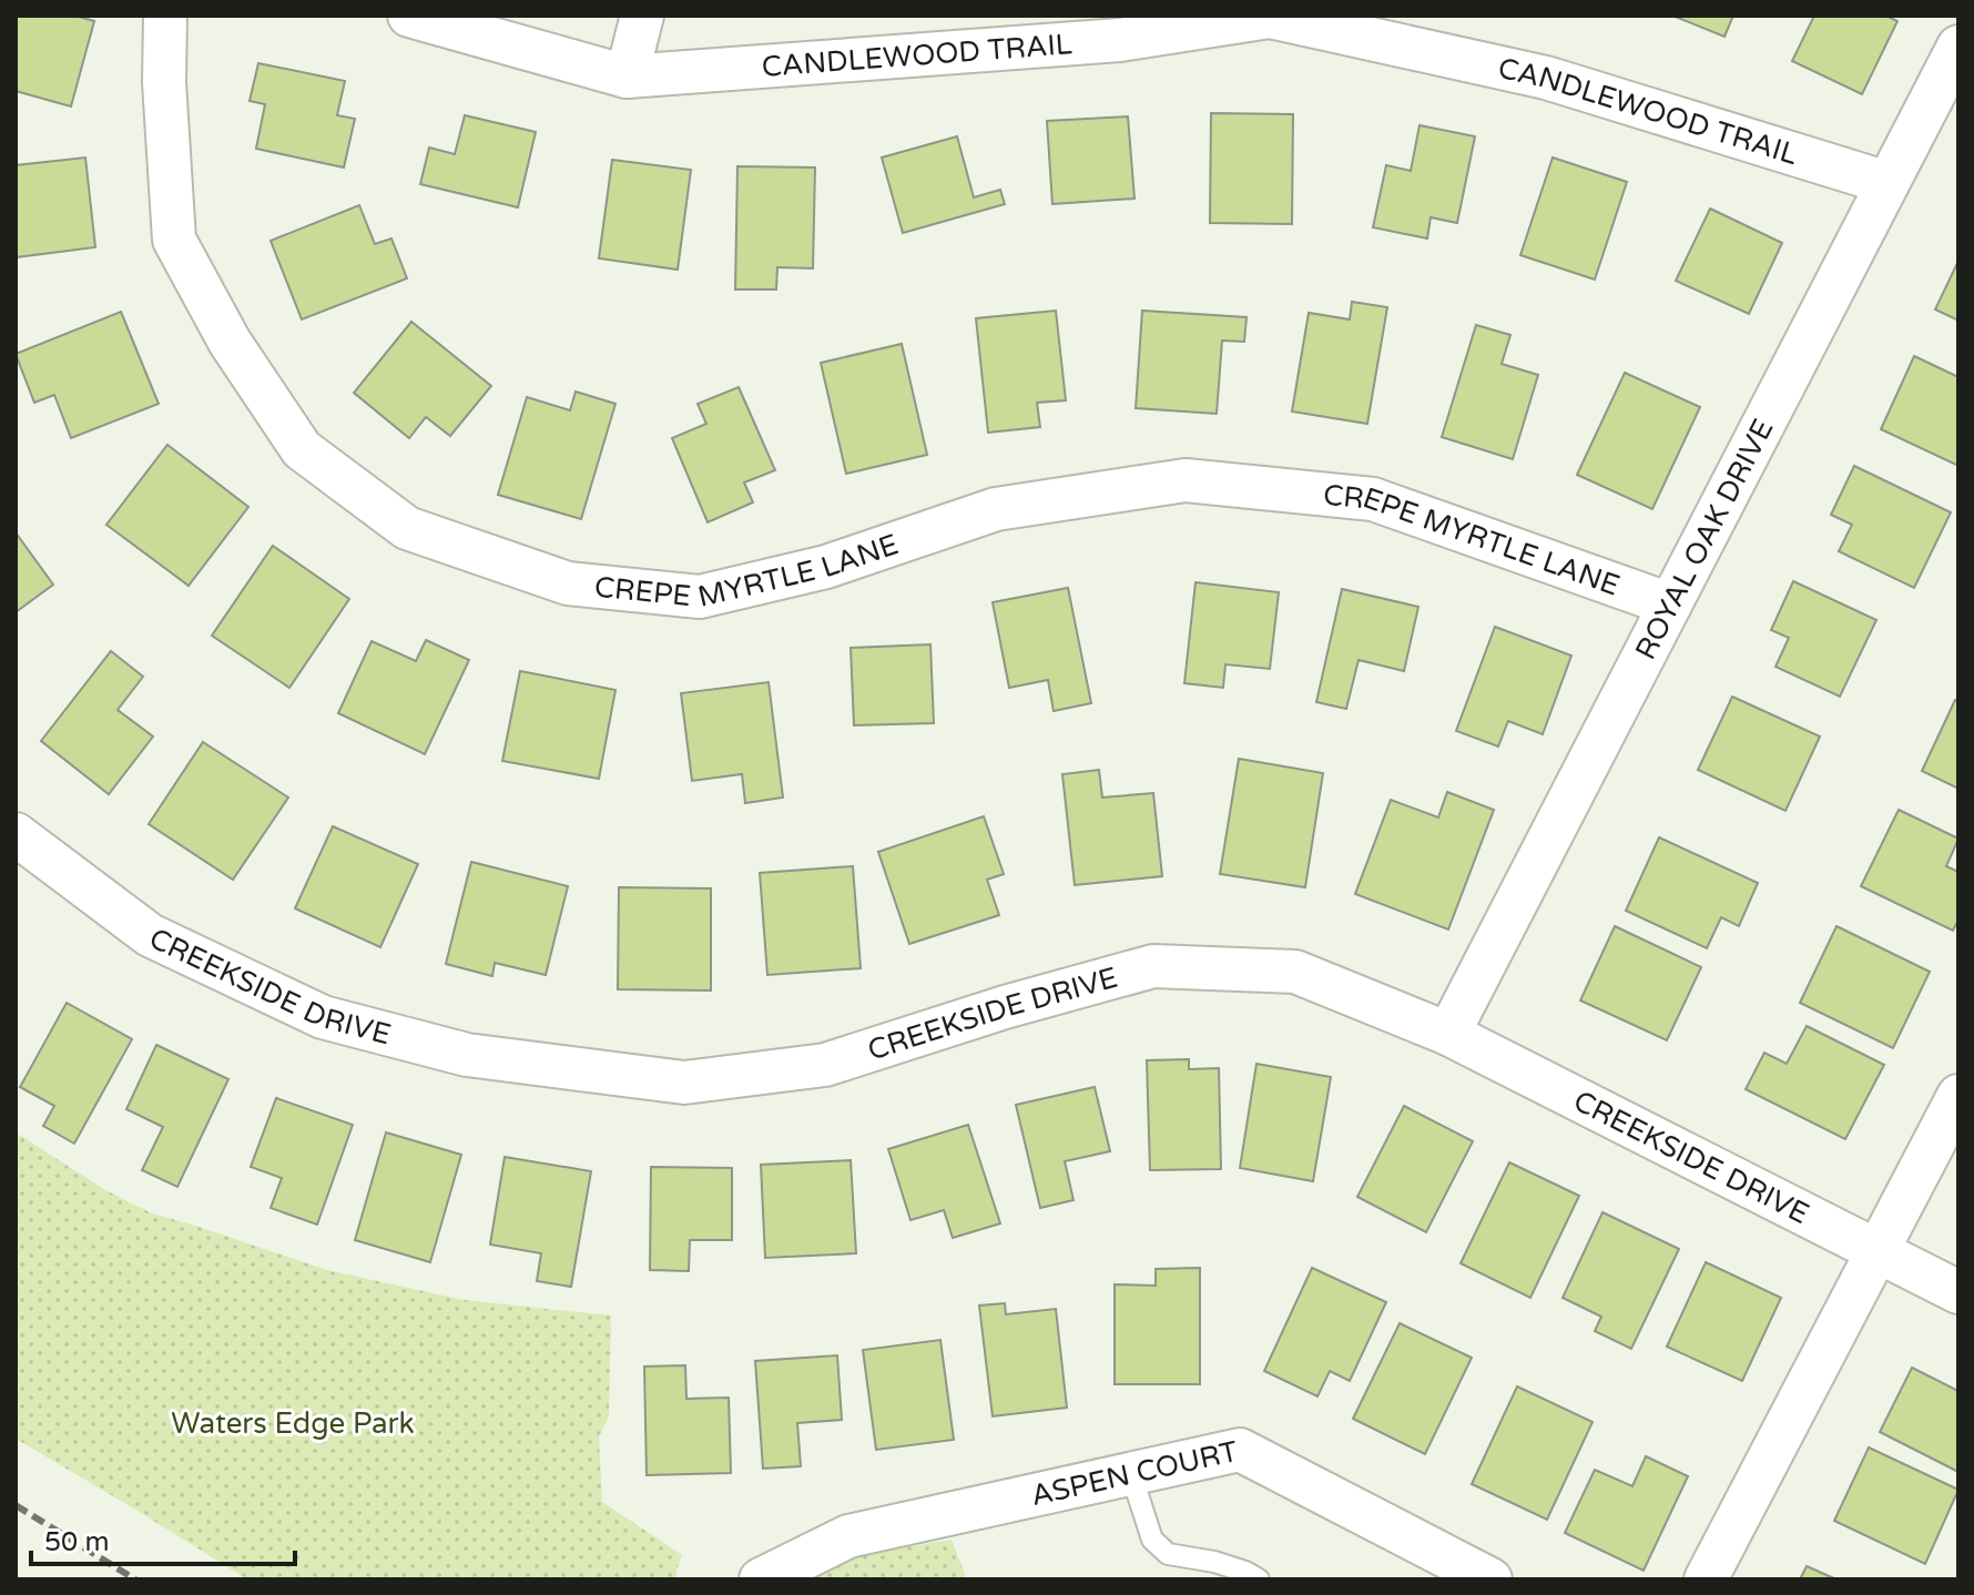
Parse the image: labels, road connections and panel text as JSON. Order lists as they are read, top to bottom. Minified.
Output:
{"streets":{"street":["CANDLEWOOD TRAIL","ROYAL OAK DRIVE","CREPE MYRTLE LANE","CREEKSIDE DRIVE","ASPEN COURT"]},"crossings":[["CANDLEWOOD TRAIL","ROYAL OAK DRIVE"],["ROYAL OAK DRIVE","CREPE MYRTLE LANE"],["ROYAL OAK DRIVE","CREEKSIDE DRIVE"]],"parks":["Waters Edge Park"],"scale_bar":"50 m"}
